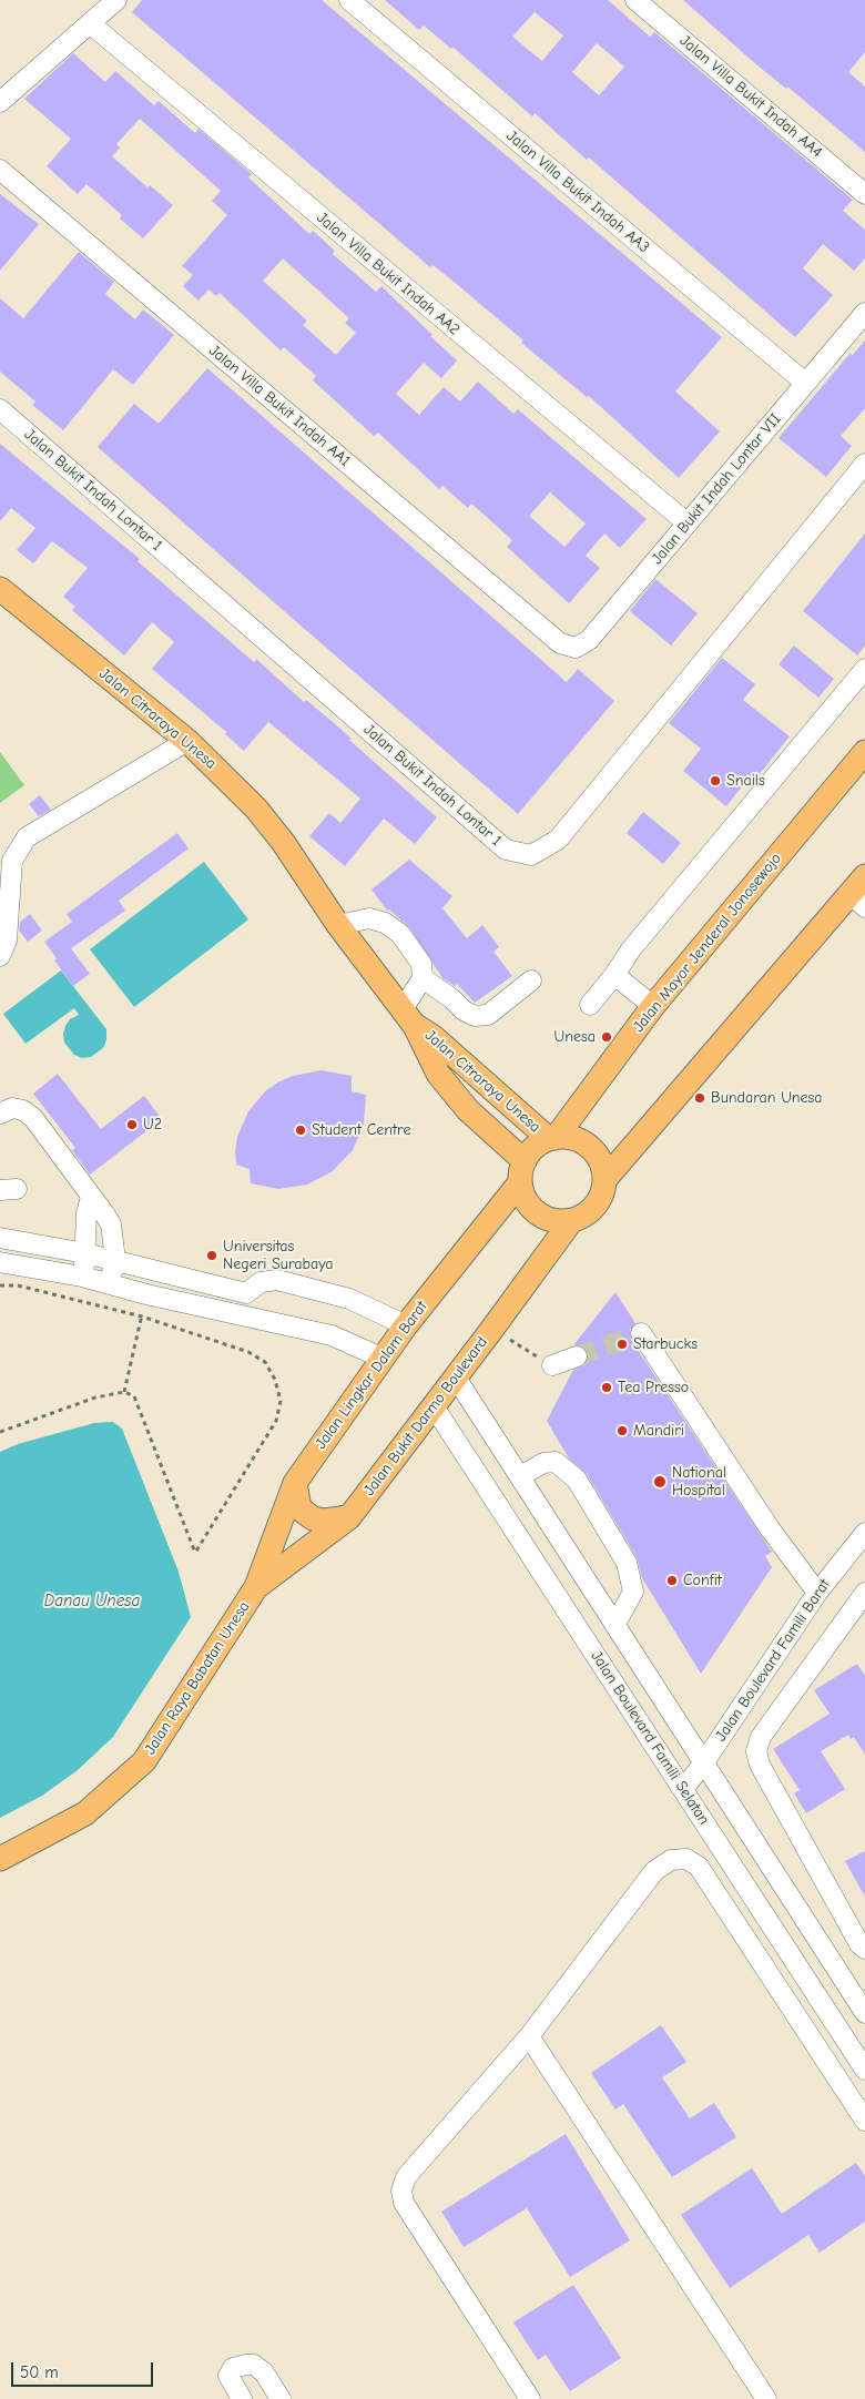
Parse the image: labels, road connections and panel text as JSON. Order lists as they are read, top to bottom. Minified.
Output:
{"streets":{"main road":["Jalan Citraraya Unesa","Jalan Mayor Jenderal Jonosewojo","Jalan Lingkar Dalam Barat","Jalan Bukit Darmo Boulevard","Jalan Raya Babatan Unesa"],"street":["Jalan Villa Bukit Indah AA4","Jalan Villa Bukit Indah AA3","Jalan Villa Bukit Indah AA2","Jalan Villa Bukit Indah AA1","Jalan Bukit Indah Lontar VII","Jalan Bukit Indah Lontar 1","Jalan Boulevard Famili Barat","Jalan Boulevard Famili Selatan"]},"crossings":[["Jalan Villa Bukit Indah AA3","Jalan Bukit Indah Lontar VII"],["Jalan Villa Bukit Indah AA2","Jalan Bukit Indah Lontar VII"],["Jalan Villa Bukit Indah AA1","Jalan Bukit Indah Lontar VII"],["Jalan Citraraya Unesa","Jalan Mayor Jenderal Jonosewojo"],["Jalan Citraraya Unesa","Jalan Lingkar Dalam Barat"],["Jalan Citraraya Unesa","Jalan Bukit Darmo Boulevard"],["Jalan Mayor Jenderal Jonosewojo","Jalan Lingkar Dalam Barat"],["Jalan Lingkar Dalam Barat","Jalan Bukit Darmo Boulevard"],["Jalan Lingkar Dalam Barat","Jalan Raya Babatan Unesa"],["Jalan Bukit Darmo Boulevard","Jalan Raya Babatan Unesa"],["Jalan Bukit Darmo Boulevard","Jalan Boulevard Famili Selatan"],["Jalan Boulevard Famili Barat","Jalan Boulevard Famili Selatan"]],"water":["Danau Unesa"],"places":["Snails","Unesa","Bundaran Unesa","U2","Student Centre","Universitas Negeri Surabaya","Starbucks","Tea Presso","Mandiri","National Hospital","Confit"],"scale_bar":"50 m"}
